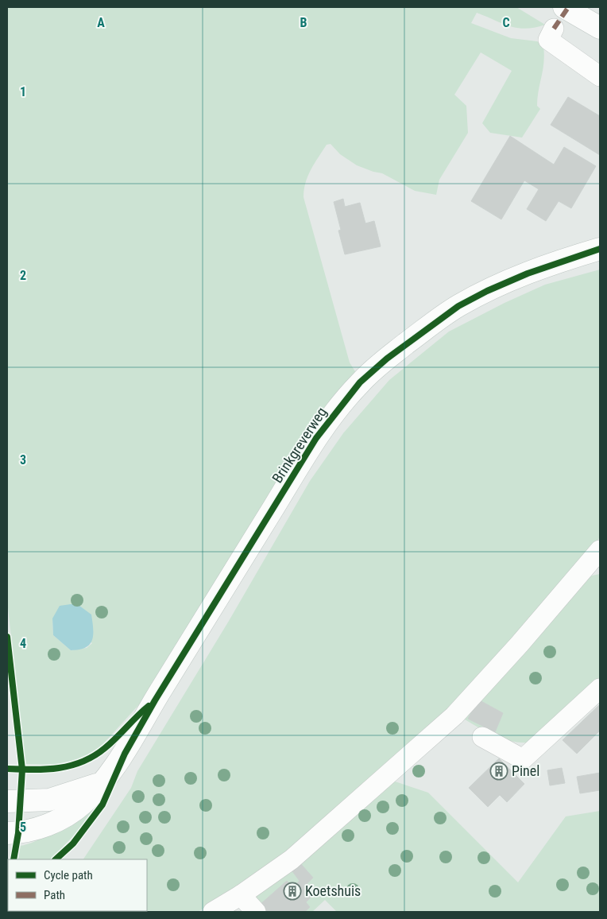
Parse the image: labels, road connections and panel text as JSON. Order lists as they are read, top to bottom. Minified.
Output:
{"streets":{"street":["Brinkgreverweg"]},"places":{"building":["Pinel","Koetshuis"]},"legend":["Cycle path","Path"],"grid":{"columns":["A","B","C"],"rows":["1","2","3","4","5"]}}
